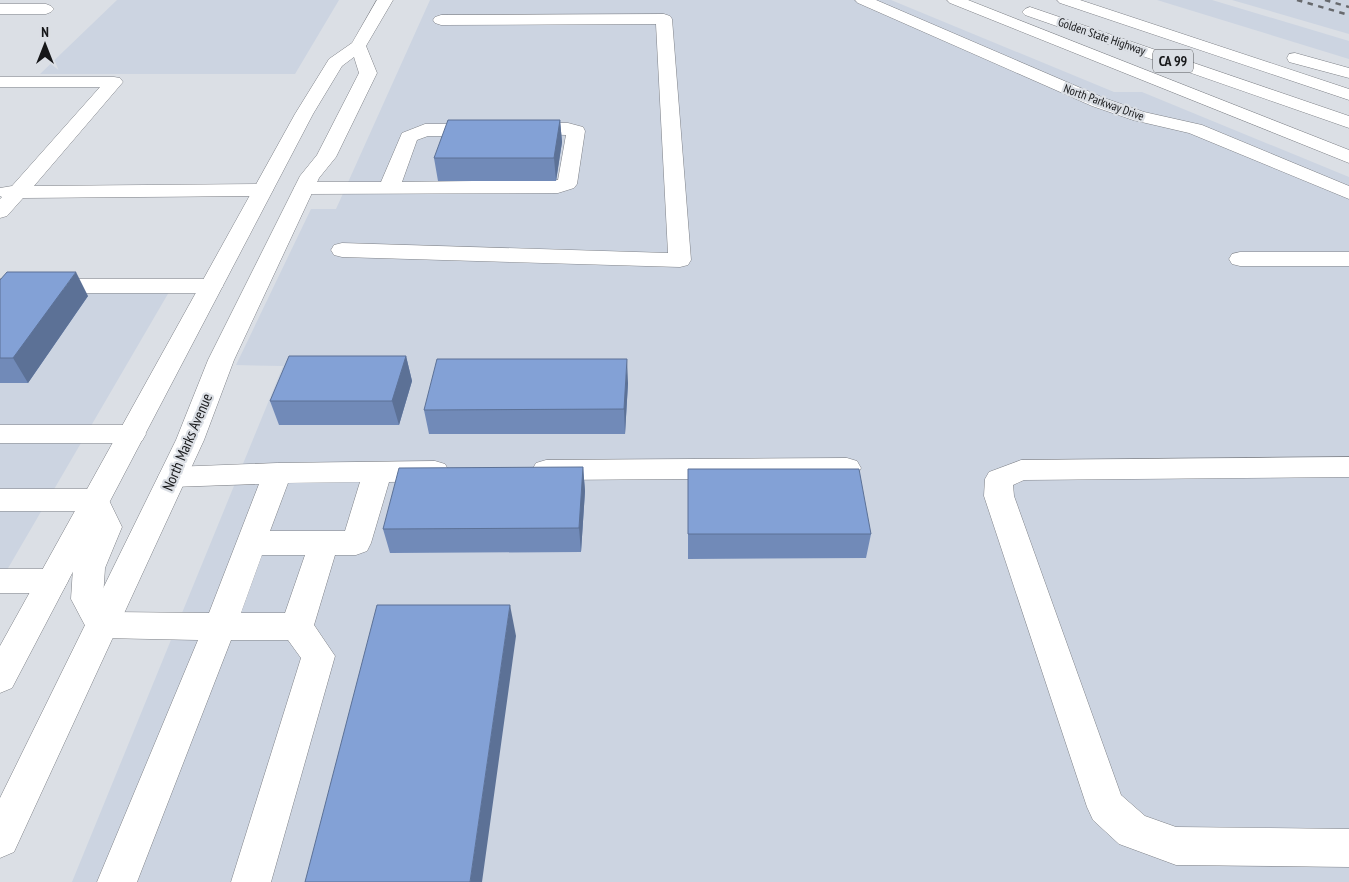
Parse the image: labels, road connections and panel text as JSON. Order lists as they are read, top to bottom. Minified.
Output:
{"streets":{"main road":["Golden State Highway","CA 99","North Parkway Drive","North Marks Avenue"]},"north":"top"}
